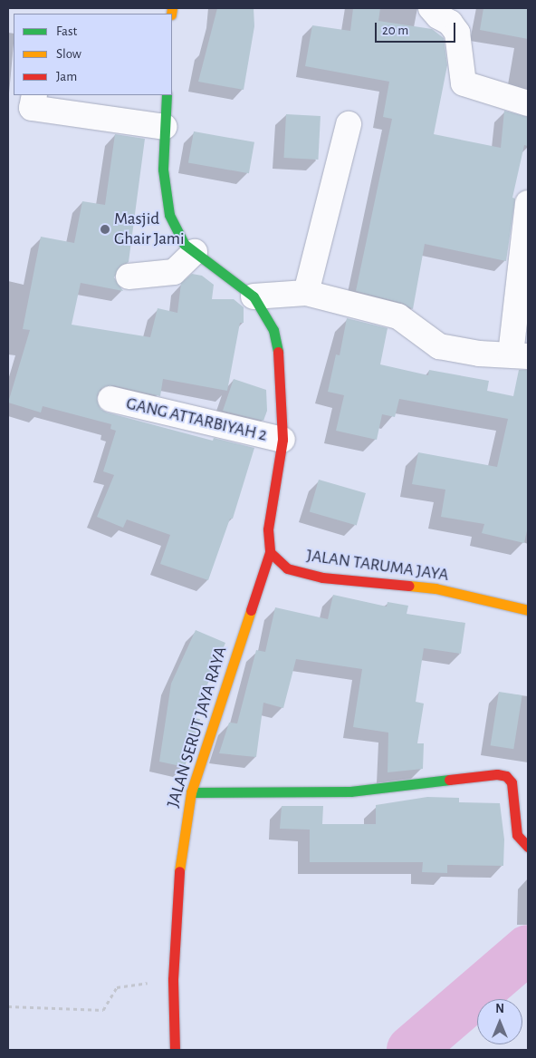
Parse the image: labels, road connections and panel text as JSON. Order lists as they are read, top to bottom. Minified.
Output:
{"streets":{"street":["GANG ATTARBIYAH 2","JALAN TARUMA JAYA","JALAN SERUT JAYA RAYA"]},"crossings":[["JALAN TARUMA JAYA","JALAN SERUT JAYA RAYA"]],"places":["Masjid Ghair Jami"],"legend":["Fast","Slow","Jam"],"scale_bar":"20 m","north":"top"}
